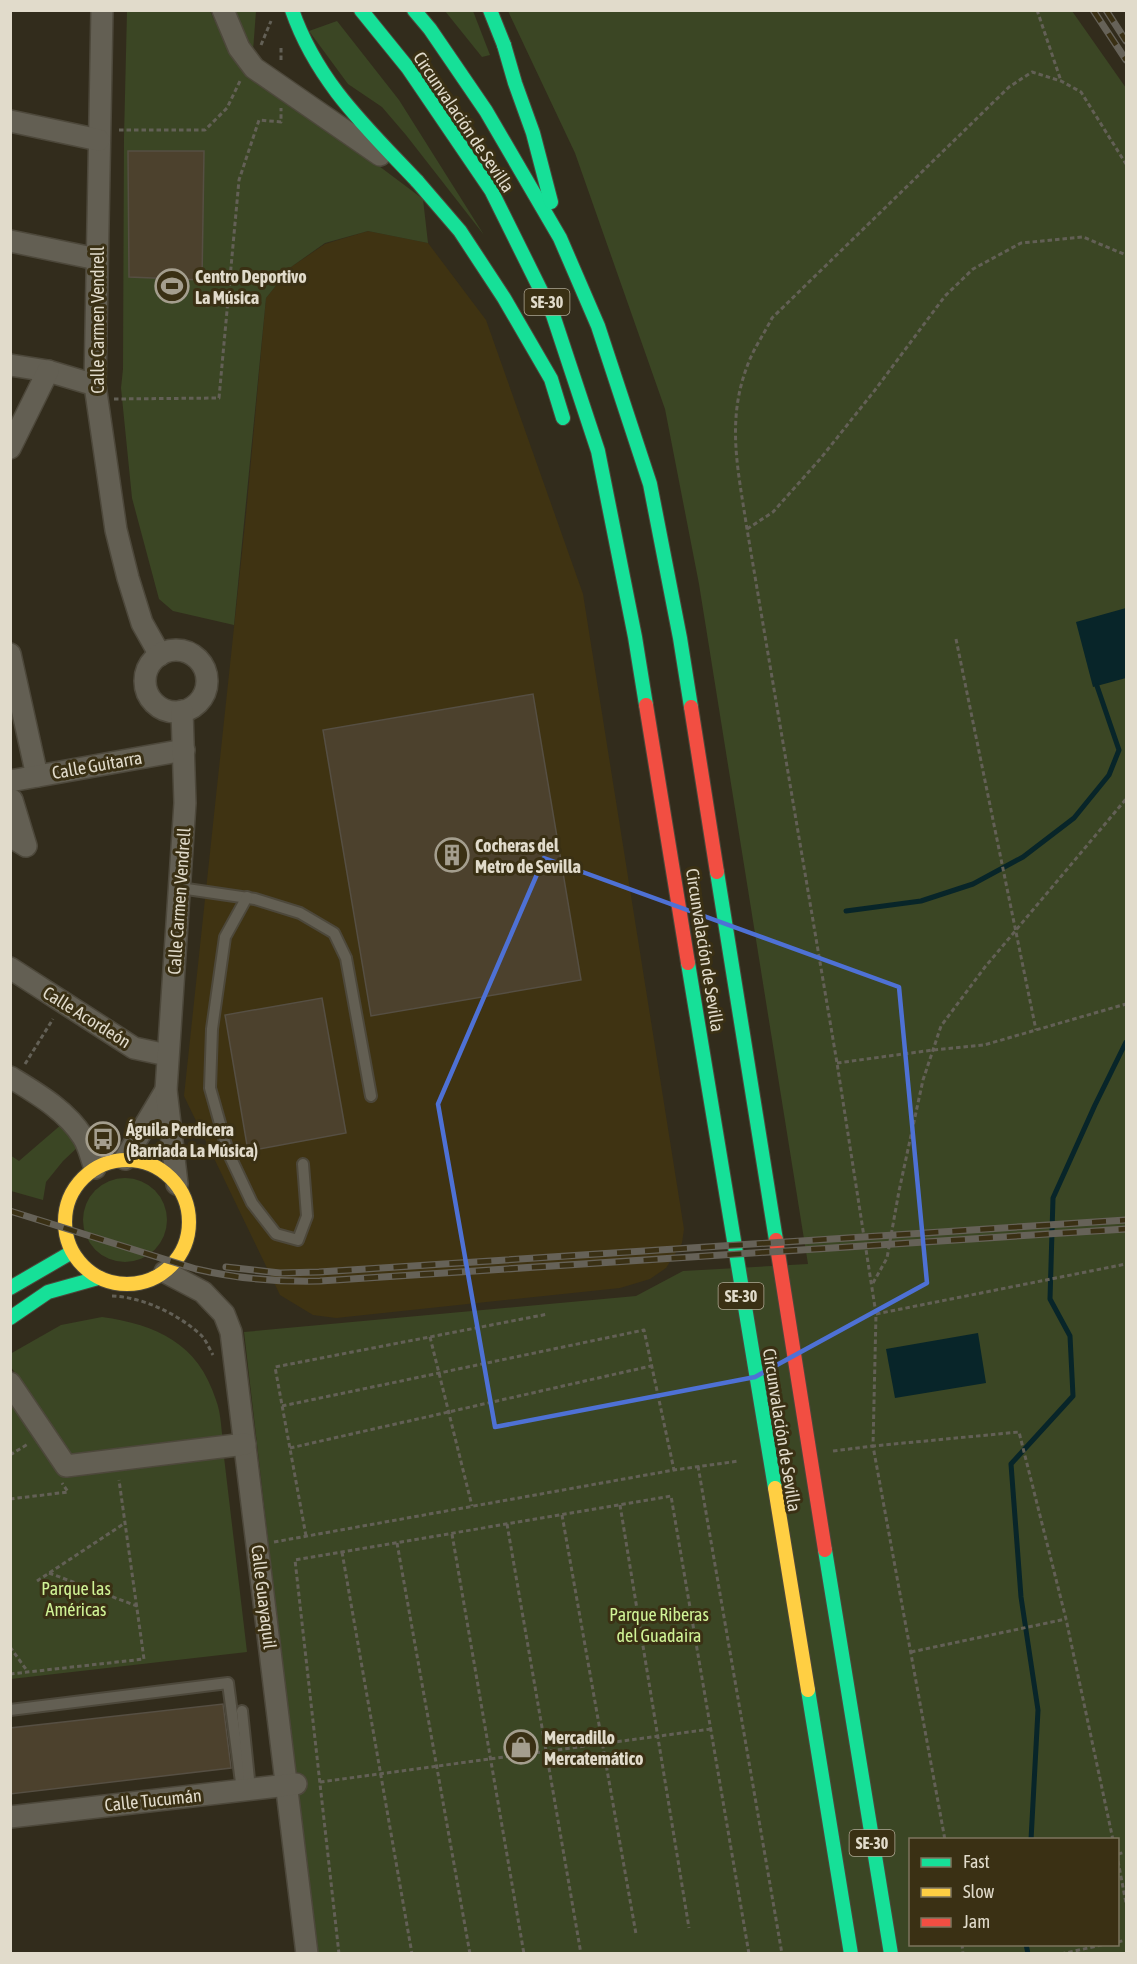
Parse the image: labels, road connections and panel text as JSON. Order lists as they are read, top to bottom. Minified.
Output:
{"streets":{"main road":["Circunvalación de Sevilla","SE-30"],"street":["Calle Carmen Vendrell","Calle Guitarra","Calle Acordeón","Calle Guayaquil","Calle Tucumán"]},"crossings":[["Calle Carmen Vendrell","Calle Guitarra"],["Calle Carmen Vendrell","Calle Acordeón"],["Calle Carmen Vendrell","Calle Guayaquil"],["Calle Guayaquil","Calle Tucumán"]],"parks":["Parque las Américas","Parque Riberas del Guadaira"],"places":{"sports":["Centro Deportivo La Música"],"building":["Cocheras del Metro de Sevilla"],"bus stop":["Águila Perdicera (Barriada La Música)"],"shop":["Mercadillo Mercatemático"]},"legend":["Fast","Slow","Jam"]}
